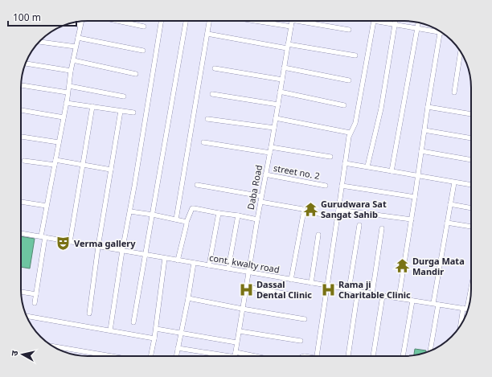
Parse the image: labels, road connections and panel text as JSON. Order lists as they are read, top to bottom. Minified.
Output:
{"streets":{"street":["street no. 2","Daba Road","cont. kwalty road"]},"crossings":[["street no. 2","Daba Road"],["Daba Road","cont. kwalty road"]],"places":{"temple":["Gurudwara Sat Sangat Sahib","Durga Mata Mandir"],"theatre":["Verma gallery"],"hospital":["Dassal Dental Clinic","Rama ji Charitable Clinic"]},"scale_bar":"100 m","north":"left"}
